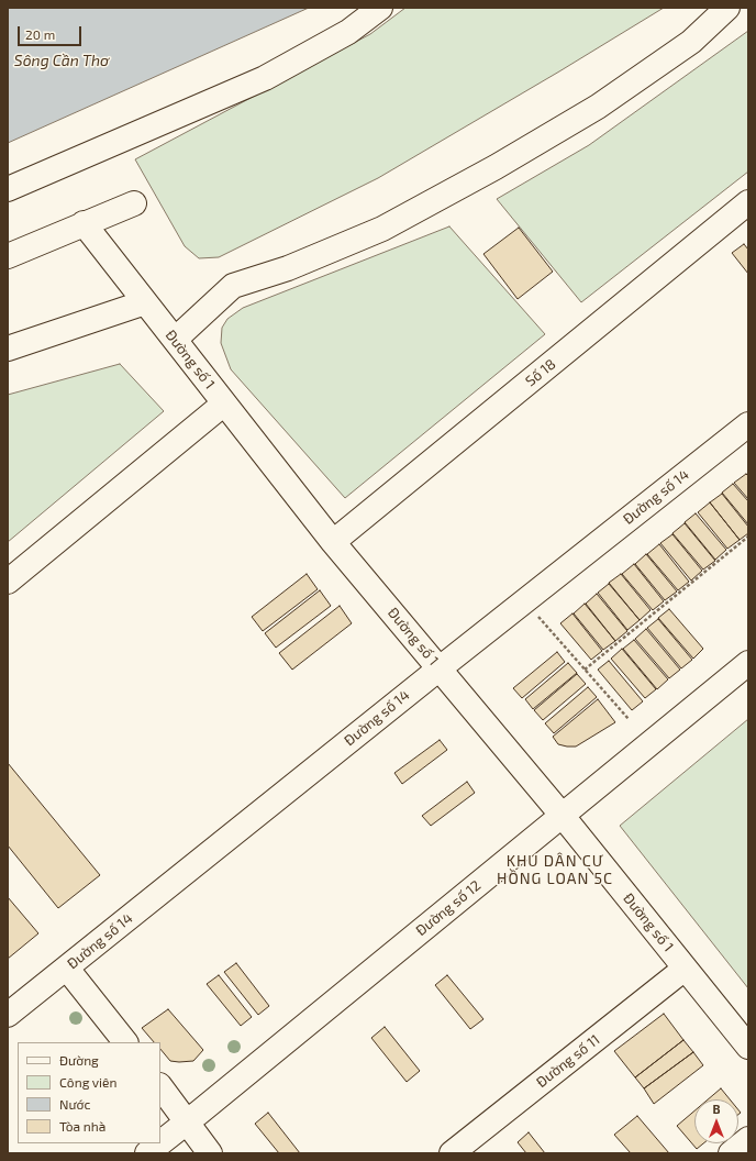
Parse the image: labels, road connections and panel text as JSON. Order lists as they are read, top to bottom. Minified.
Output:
{"streets":{"street":["Đường số 1","Số 18","Đường số 14","Đường số 12","Đường số 11"]},"crossings":[["Đường số 1","Số 18"],["Đường số 1","Đường số 14"],["Đường số 1","Đường số 12"],["Đường số 1","Đường số 11"]],"districts":["KHU DÂN CƯ HỒNG LOAN 5C"],"water":["Sông Cần Thơ"],"legend":["Đường","Công viên","Nước","Tòa nhà"],"scale_bar":"20 m","north":"top"}
